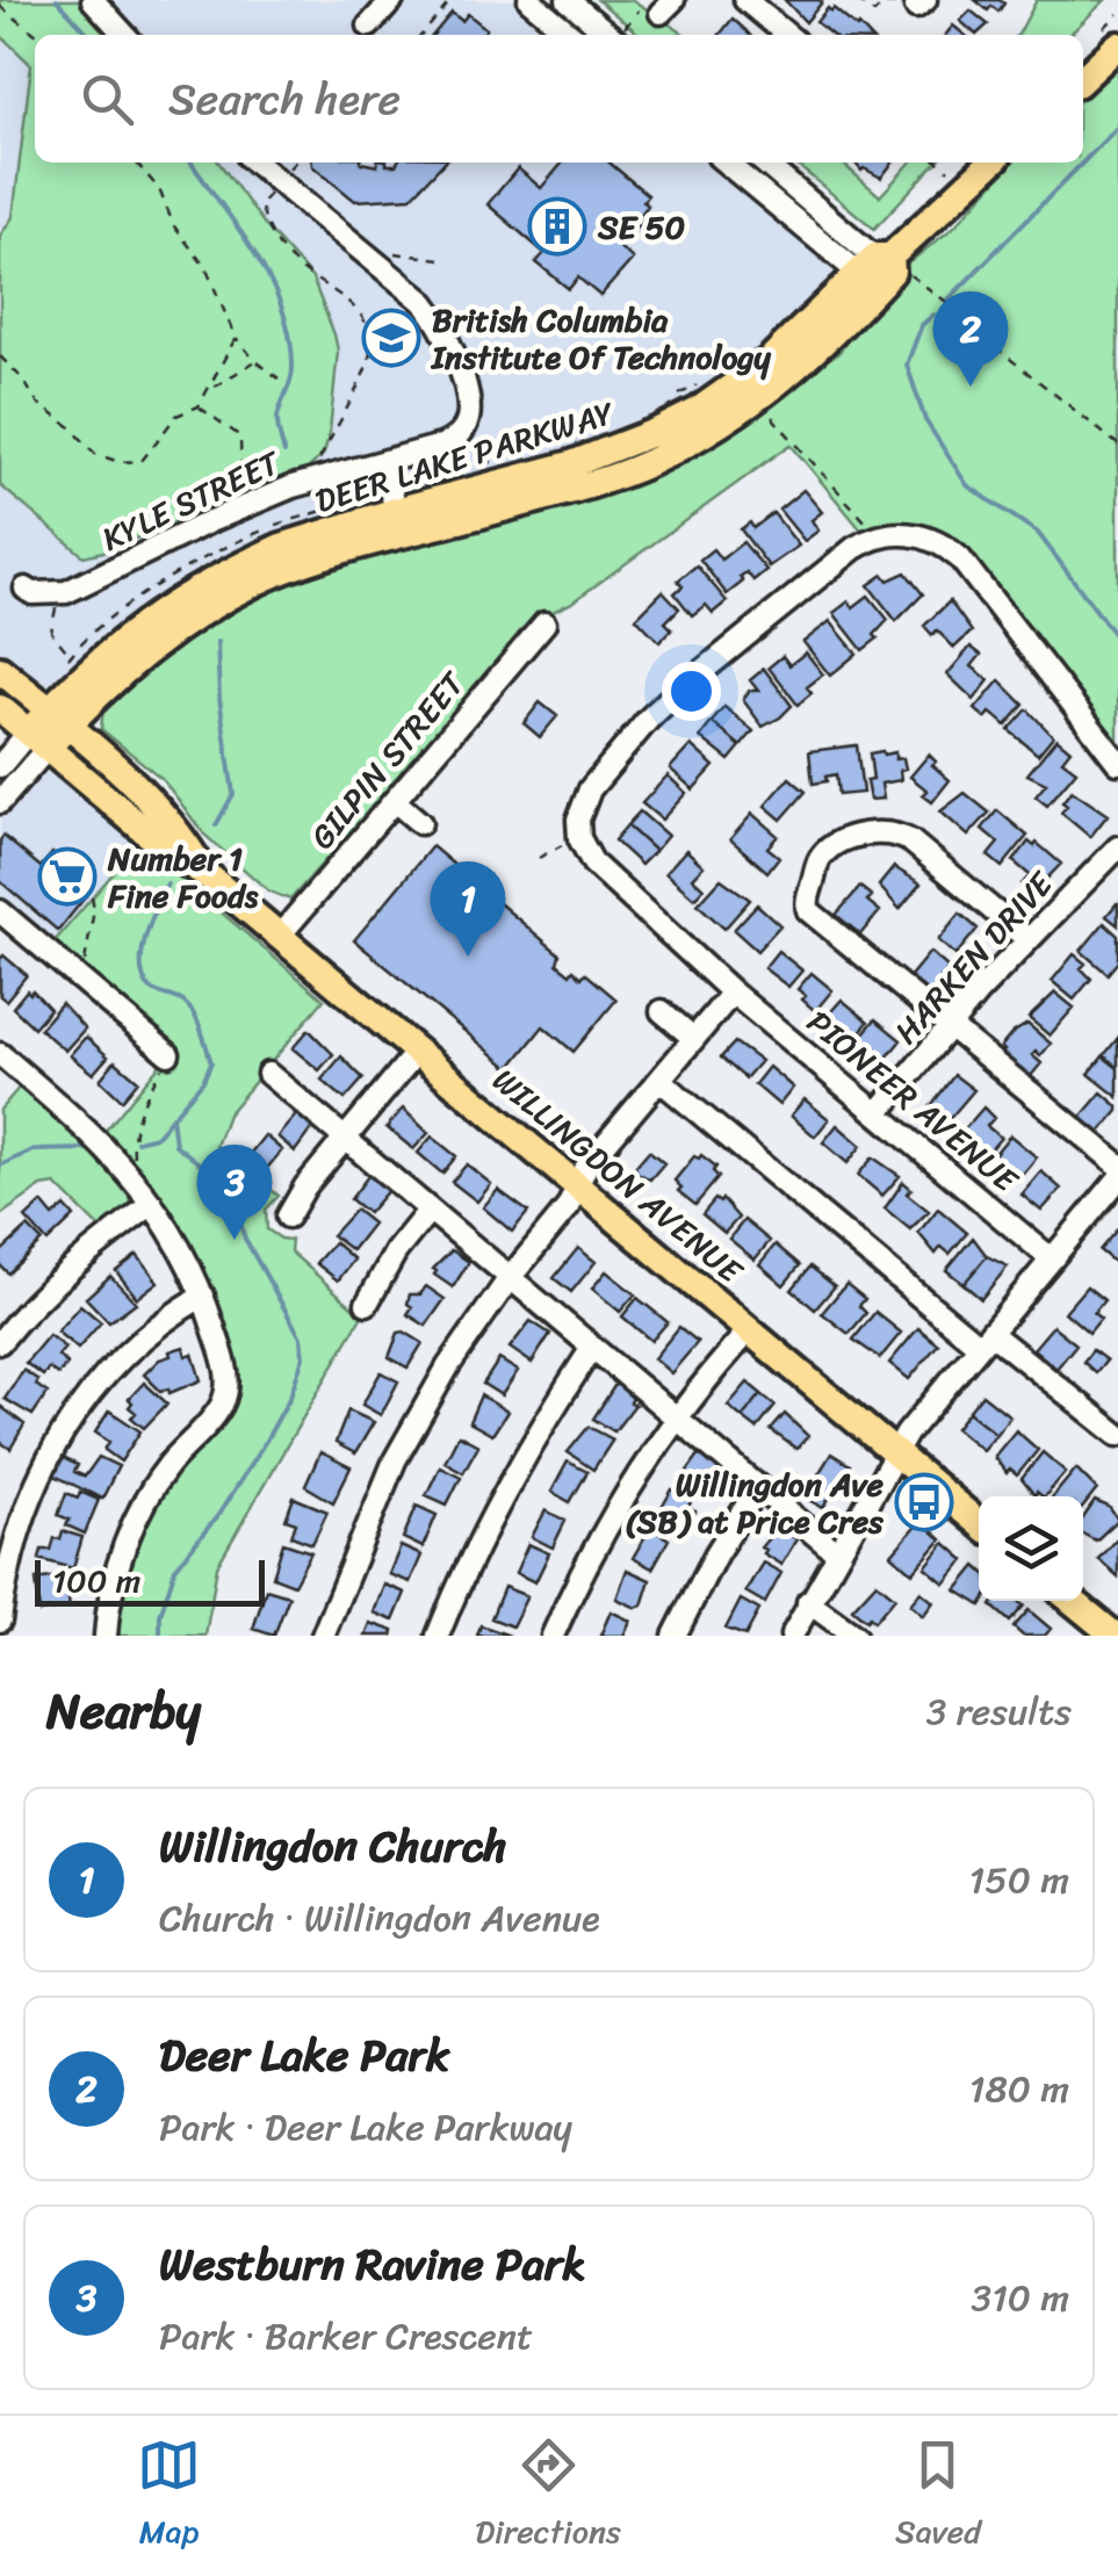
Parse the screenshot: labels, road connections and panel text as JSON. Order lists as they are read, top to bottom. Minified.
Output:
{"streets":{"main road":["DEER LAKE PARKWAY","WILLINGDON AVENUE"],"street":["KYLE STREET","GILPIN STREET","HARKEN DRIVE","PIONEER AVENUE"]},"crossings":[["DEER LAKE PARKWAY","WILLINGDON AVENUE"],["GILPIN STREET","WILLINGDON AVENUE"],["HARKEN DRIVE","PIONEER AVENUE"]],"places":{"building":["SE 50"],"school or university":["British Columbia Institute Of Technology"],"supermarket":["Number 1 Fine Foods"],"bus stop":["Willingdon Ave (SB) at Price Cres"]},"scale_bar":"100 m","page":{"search":"Search here","pins":["2","1","3"],"scale":"100 m","heading":["Nearby","3 results"],"list":[{"mark":"1","name":"Willingdon Church","note":"Church · Willingdon Avenue","value":"150 m"},{"mark":"2","name":"Deer Lake Park","note":"Park · Deer Lake Parkway","value":"180 m"},{"mark":"3","name":"Westburn Ravine Park","note":"Park · Barker Crescent","value":"310 m"}],"nav":["Map","Directions","Saved"]}}
